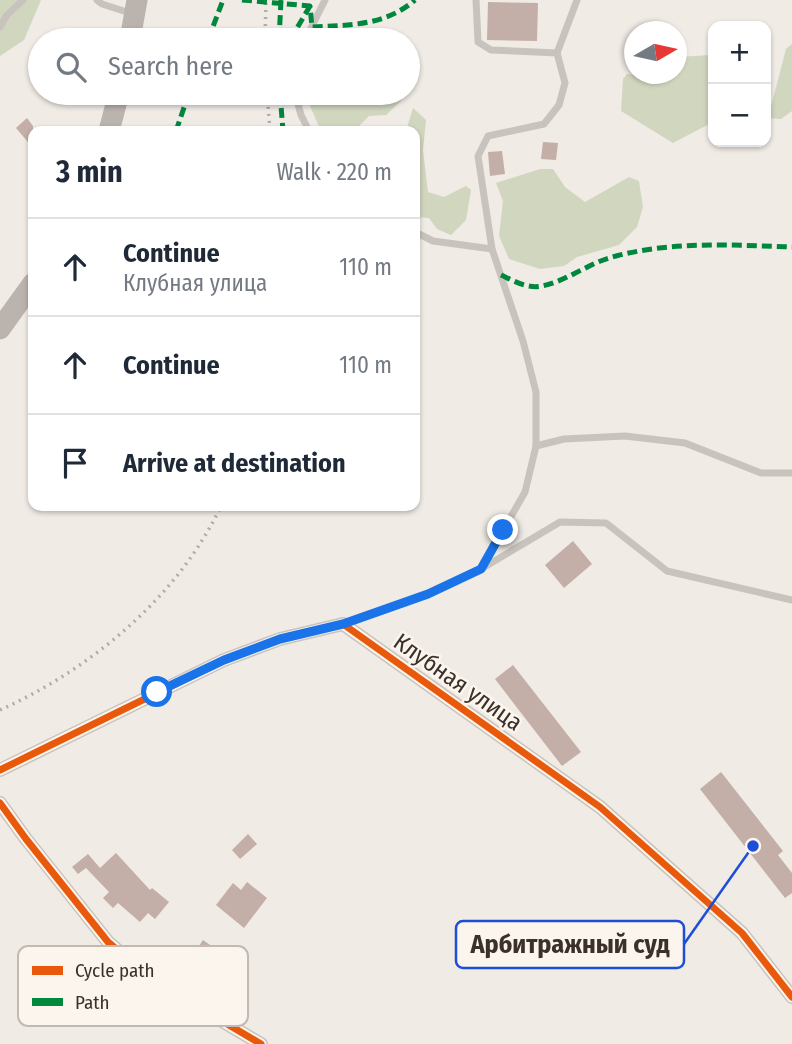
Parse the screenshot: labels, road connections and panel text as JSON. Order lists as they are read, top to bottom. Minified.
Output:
{"streets":{"street":["Клубная улица"]},"places":["Арбитражный суд"],"legend":["Cycle path","Path"],"north":"right","page":{"map_buttons":["+","−"],"search":"Search here","heading":["3 min","Walk · 220 m"],"list":[["Continue","Клубная улица","110 m"],["Continue","110 m"],"Arrive at destination"]}}
